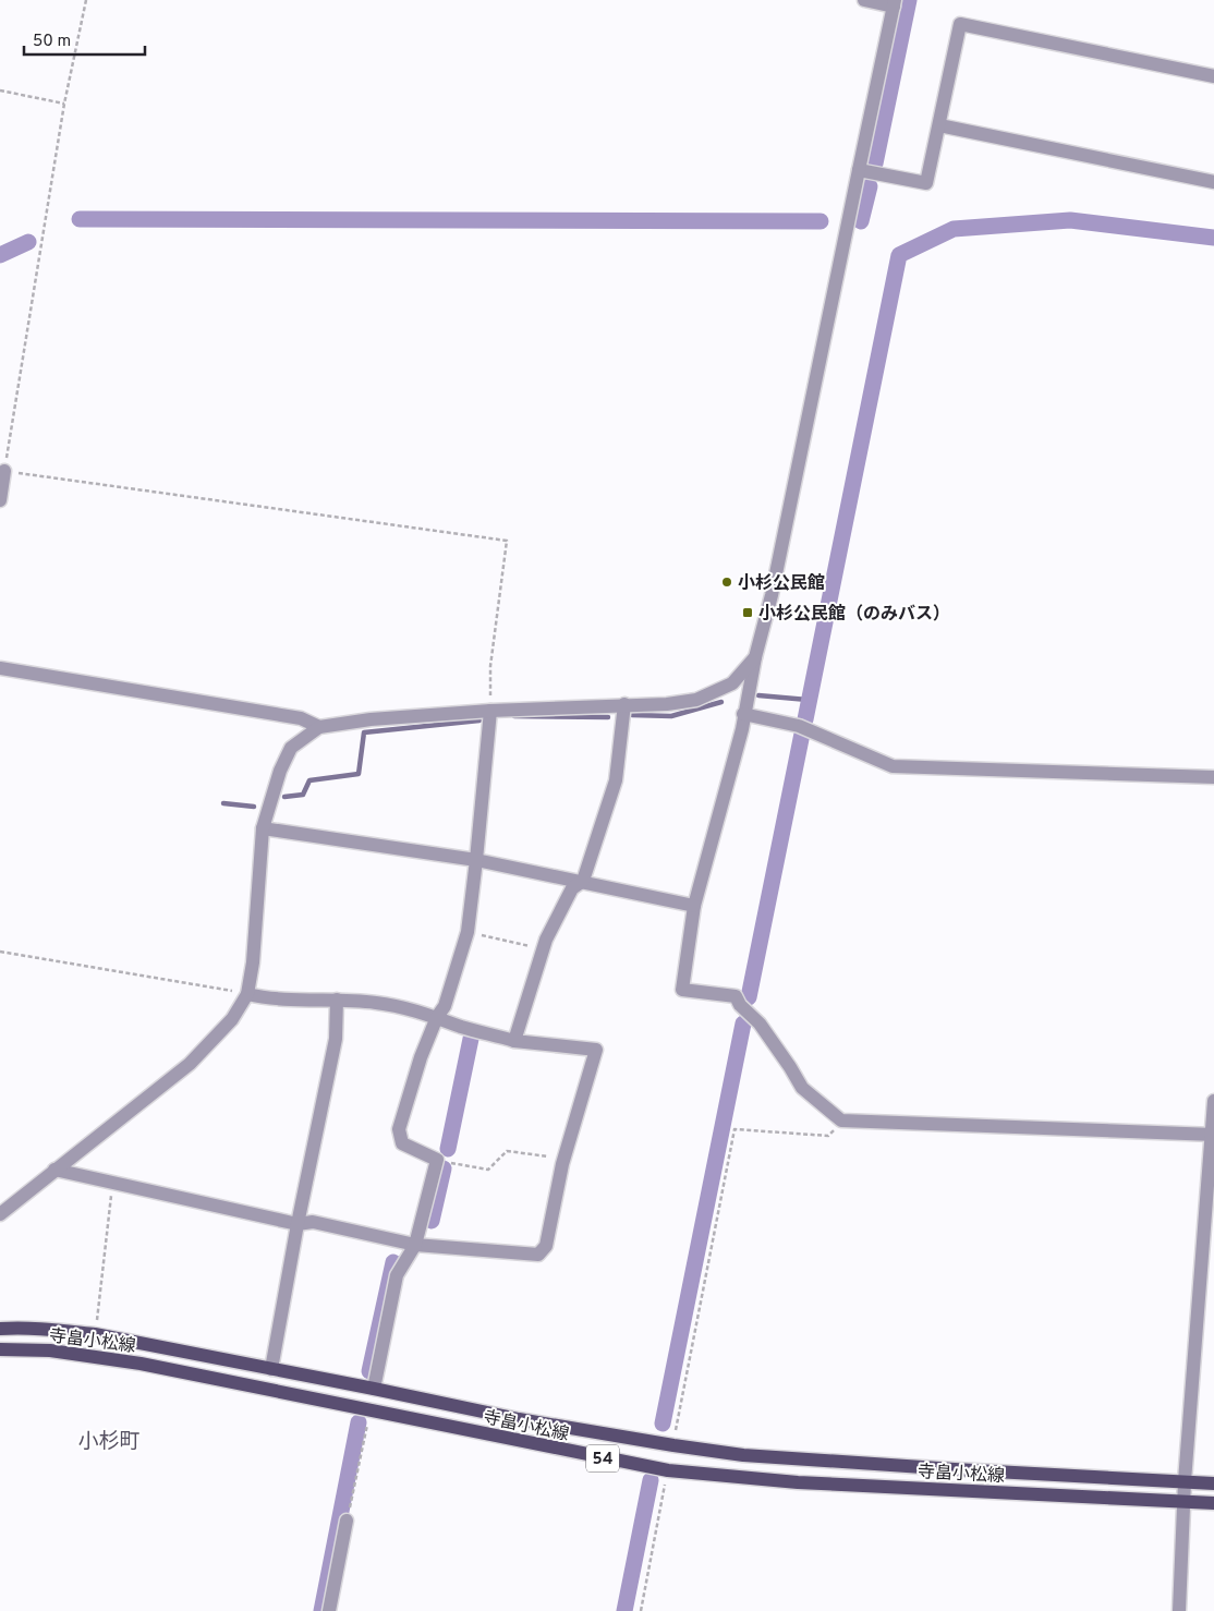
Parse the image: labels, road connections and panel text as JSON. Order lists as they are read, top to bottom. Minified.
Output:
{"streets":{"main road":["寺畠小松線","54"]},"districts":["小杉町"],"places":{"other":["小杉公民館"],"transit":["小杉公民館（のみバス）"]},"scale_bar":"50 m"}
